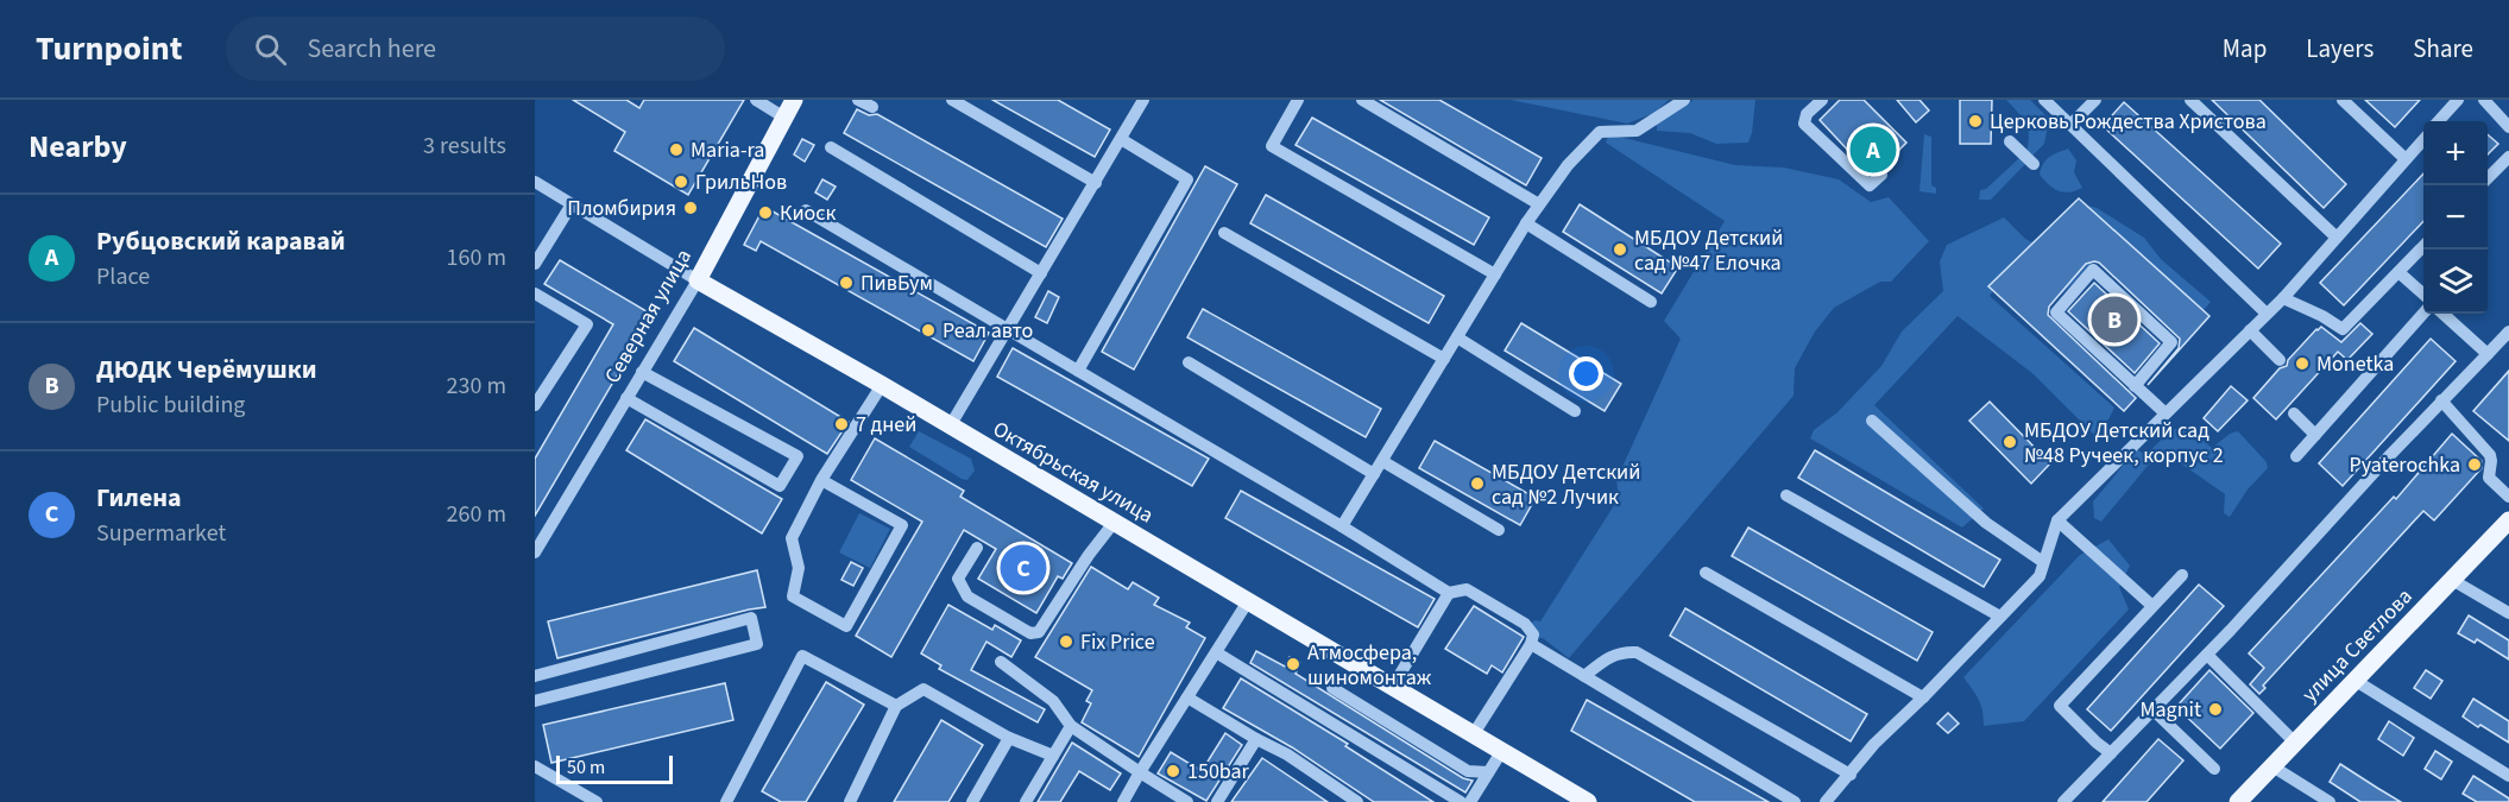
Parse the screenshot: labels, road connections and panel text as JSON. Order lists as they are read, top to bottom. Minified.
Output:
{"streets":{"main road":["Северная улица","Октябрьская улица","улица Светлова"]},"crossings":[["Северная улица","Октябрьская улица"]],"places":["Церковь Рождества Христова","Maria-ra","ГрильНов","Пломбирия","Киоск","МБДОУ Детский сад №47 Елочка","ПивБум","Реал авто","Monetka","7 дней","МБДОУ Детский сад №48 Ручеек, корпус 2","Pyaterochka","МБДОУ Детский сад №2 Лучик","Fix Price","Атмосфера, шиномонтаж","Magnit","150bar"],"scale_bar":"50 m","page":{"header":"Turnpoint","search":"Search here","nav":["Map","Layers","Share"],"heading":["Nearby","3 results"],"map_buttons":["+","−"],"pins":["A","B","C"],"list":[{"mark":"A","name":"Рубцовский каравай","note":"Place","value":"160 m"},{"mark":"B","name":"ДЮДК Черёмушки","note":"Public building","value":"230 m"},{"mark":"C","name":"Гилена","note":"Supermarket","value":"260 m"}],"scale":"50 m"}}
